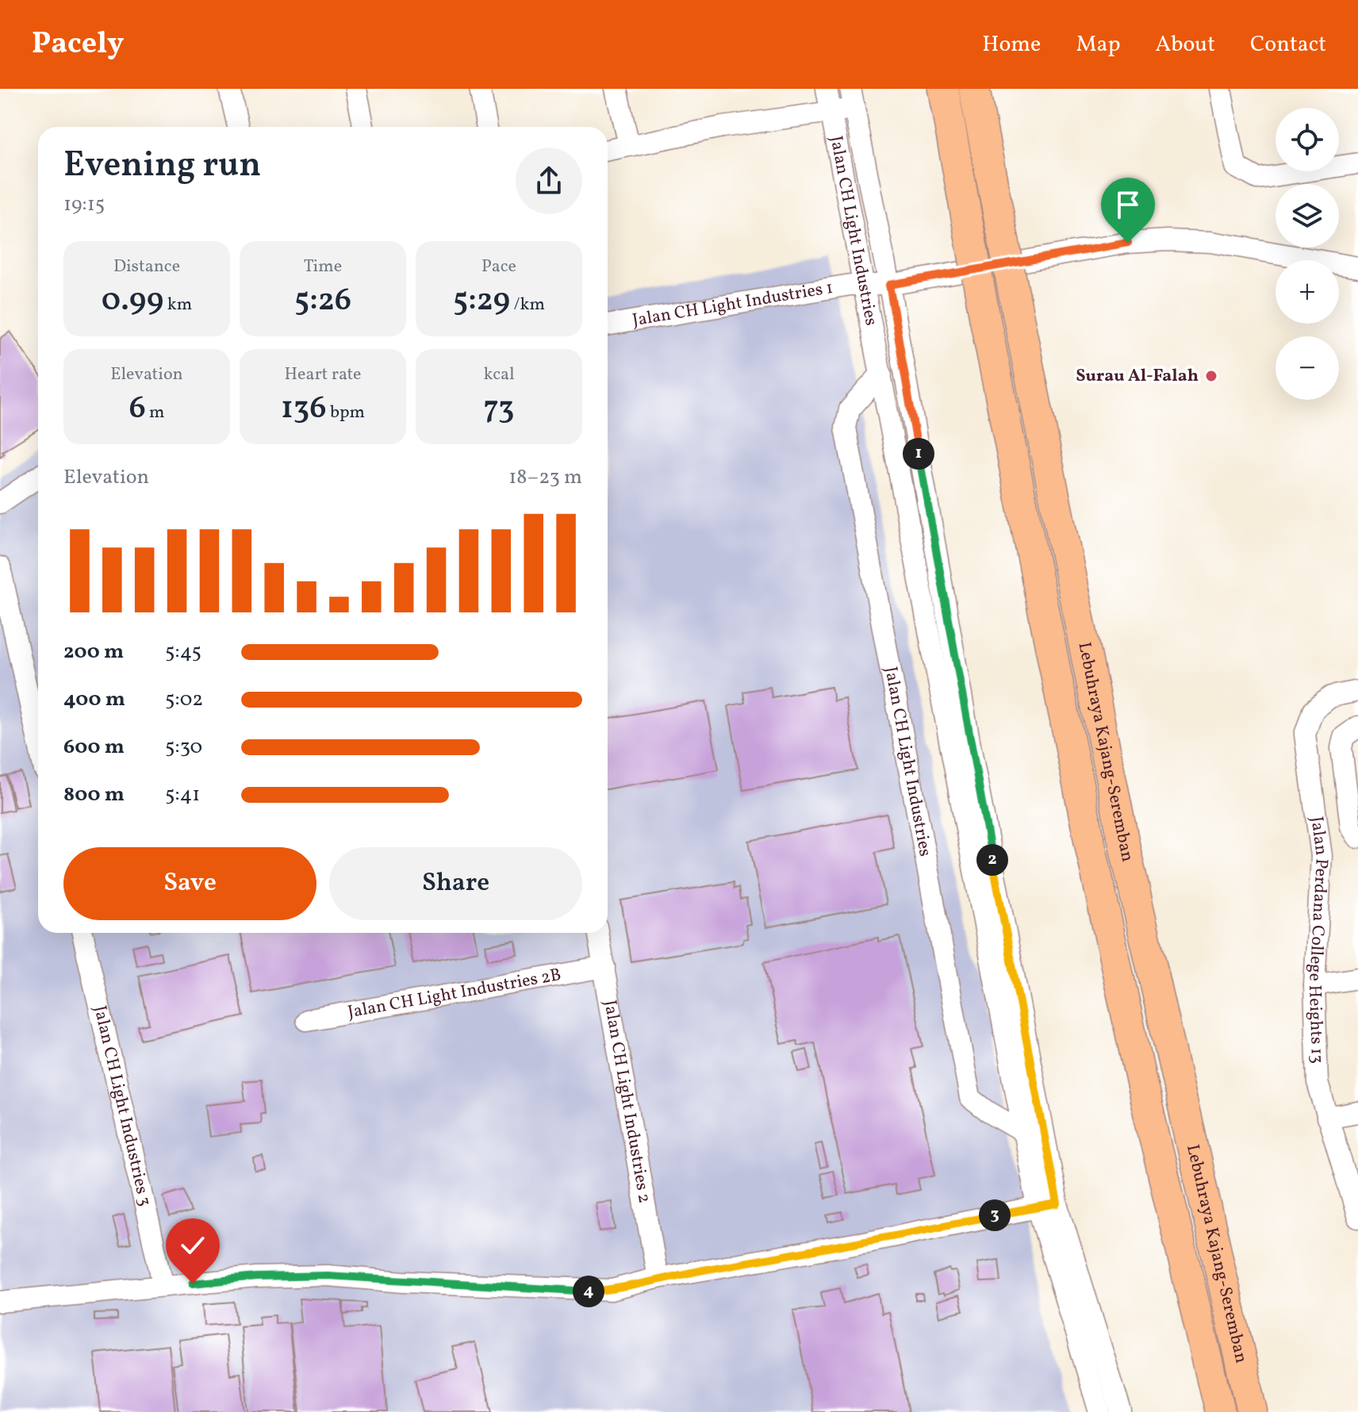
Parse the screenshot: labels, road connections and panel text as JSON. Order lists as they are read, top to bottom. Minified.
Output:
{"streets":{"highway":["Lebuhraya Kajang-Seremban"],"street":["Jalan CH Light Industries","Jalan CH Light Industries 1","Jalan Perdana College Heights 13","Jalan CH Light Industries 2B","Jalan CH Light Industries 2","Jalan CH Light Industries 3"]},"crossings":[["Jalan CH Light Industries","Jalan CH Light Industries 1"],["Jalan CH Light Industries 2B","Jalan CH Light Industries 2"]],"places":["Surau Al-Falah"],"page":{"header":"Pacely","nav":["Home","Map","About","Contact"],"map_buttons":["+","−"],"heading":["Evening run","19:15"],"stats":[["Distance","0.99 km"],["Time","5:26"],["Pace","5:29 /km"],["Elevation","6 m"],["Heart rate","136 bpm"],["kcal","73"]],"pins":["1","2","3","4"],"chart":["Elevation","18–23 m"],"list":[{"name":"200 m","note":"5:45"},{"name":"400 m","note":"5:02"},{"name":"600 m","note":"5:30"},{"name":"800 m","note":"5:41"}],"buttons":["Save","Share"]}}
